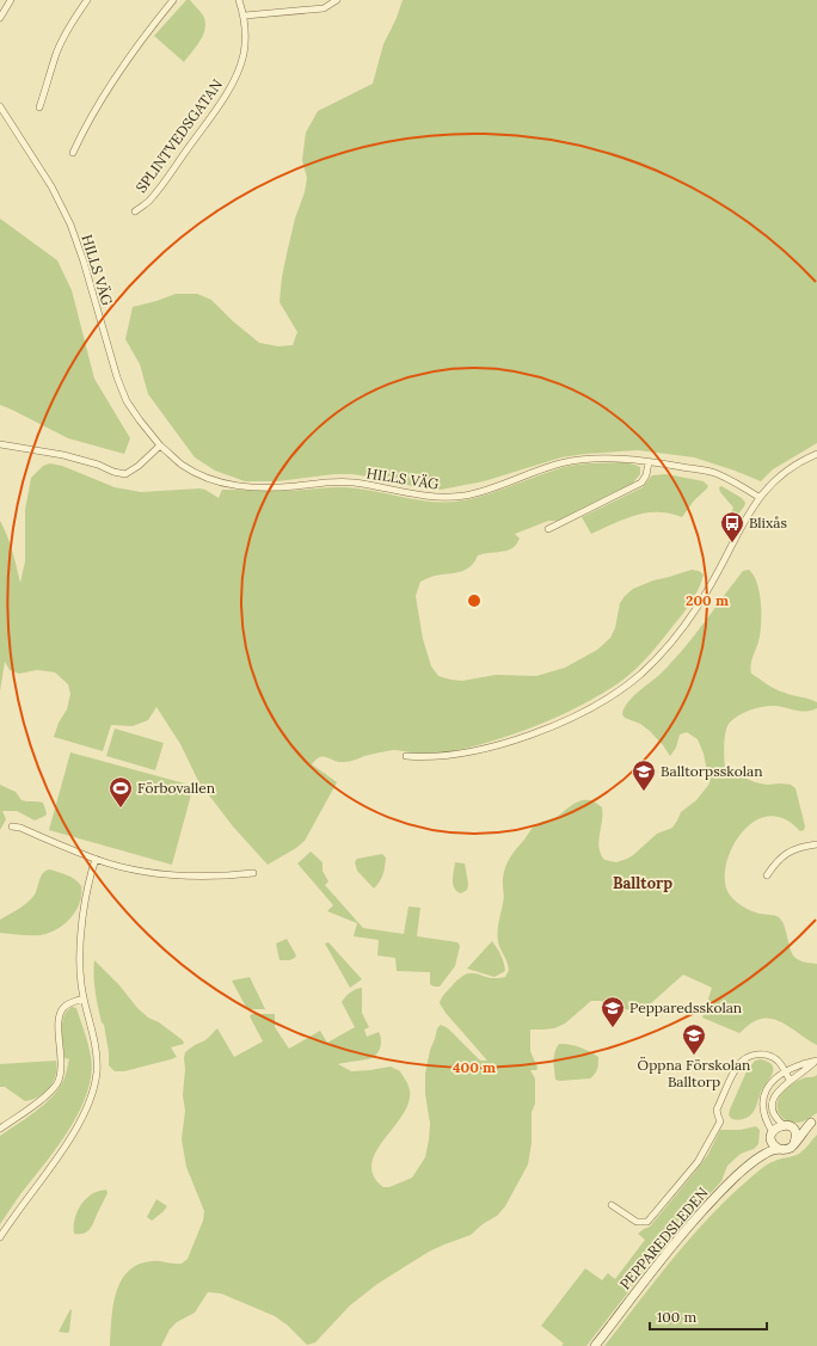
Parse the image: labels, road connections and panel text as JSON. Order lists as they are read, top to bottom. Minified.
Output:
{"streets":{"street":["SPLINTVEDSGATAN","HILLS VÄG","PEPPAREDSLEDEN"]},"districts":["Balltorp"],"places":{"bus stop":["Blixås"],"school or university":["Balltorpsskolan","Pepparedsskolan","Öppna Förskolan Balltorp"],"sports":["Förbovallen"]},"scale_bar":"100 m","rings":["200 m","400 m"]}
